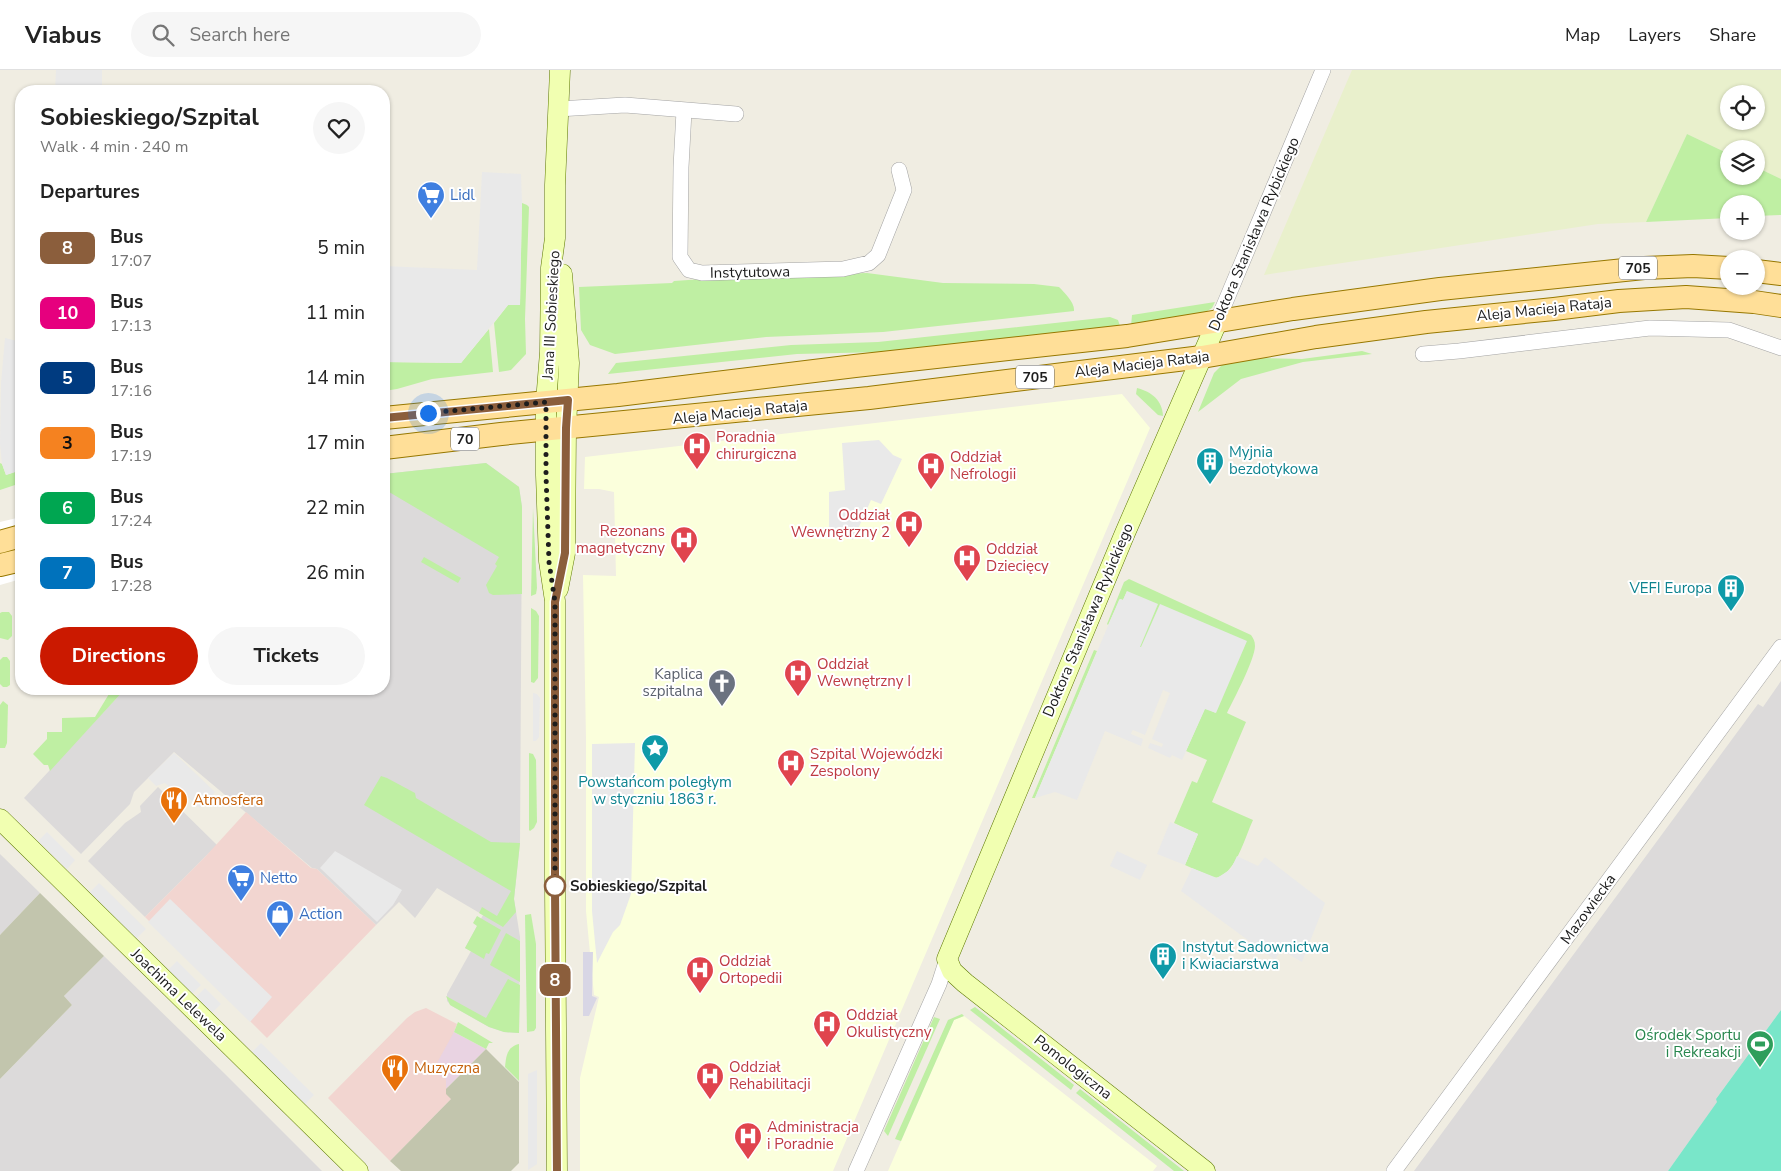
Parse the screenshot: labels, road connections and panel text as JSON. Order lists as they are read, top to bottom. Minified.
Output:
{"streets":{"main road":["705","Aleja Macieja Rataja","70"],"street":["Doktora Stanisława Rybickiego","Instytutowa","Jana III Sobieskiego","Mazowiecka","Joachima Lelewela","Pomologiczna"]},"crossings":[["Doktora Stanisława Rybickiego","Aleja Macieja Rataja"],["Doktora Stanisława Rybickiego","Pomologiczna"],["Aleja Macieja Rataja","Jana III Sobieskiego"]],"places":{"supermarket":["Lidl","Netto"],"hospital":["Poradnia chirurgiczna","Oddział Nefrologii","Oddział Wewnętrzny 2","Rezonans magnetyczny","Oddział Dziecięcy","Oddział Wewnętrzny I","Szpital Wojewódzki Zespolony","Oddział Ortopedii","Oddział Okulistyczny","Oddział Rehabilitacji","Administracja i Poradnie"],"building":["Myjnia bezdotykowa","VEFI Europa","Instytut Sadownictwa i Kwiaciarstwa"],"church":["Kaplica szpitalna"],"place":["Powstańcom poległym w styczniu 1863 r."],"restaurant":["Atmosfera","Muzyczna"],"other":["Sobieskiego/Szpital"],"shop":["Action"],"sports":["Ośrodek Sportu i Rekreakcji"]},"lines":["bus line 8"],"page":{"header":"Viabus","search":"Search here","nav":["Map","Layers","Share"],"on_map":"8","map_buttons":["+","−"],"heading":[["Sobieskiego/Szpital","Walk · 4 min · 240 m"],"Departures"],"list":[{"mark":"8","name":"Bus","note":"17:07","value":"5 min"},{"mark":"10","name":"Bus","note":"17:13","value":"11 min"},{"mark":"5","name":"Bus","note":"17:16","value":"14 min"},{"mark":"3","name":"Bus","note":"17:19","value":"17 min"},{"mark":"6","name":"Bus","note":"17:24","value":"22 min"},{"mark":"7","name":"Bus","note":"17:28","value":"26 min"}],"buttons":["Directions","Tickets"]}}
